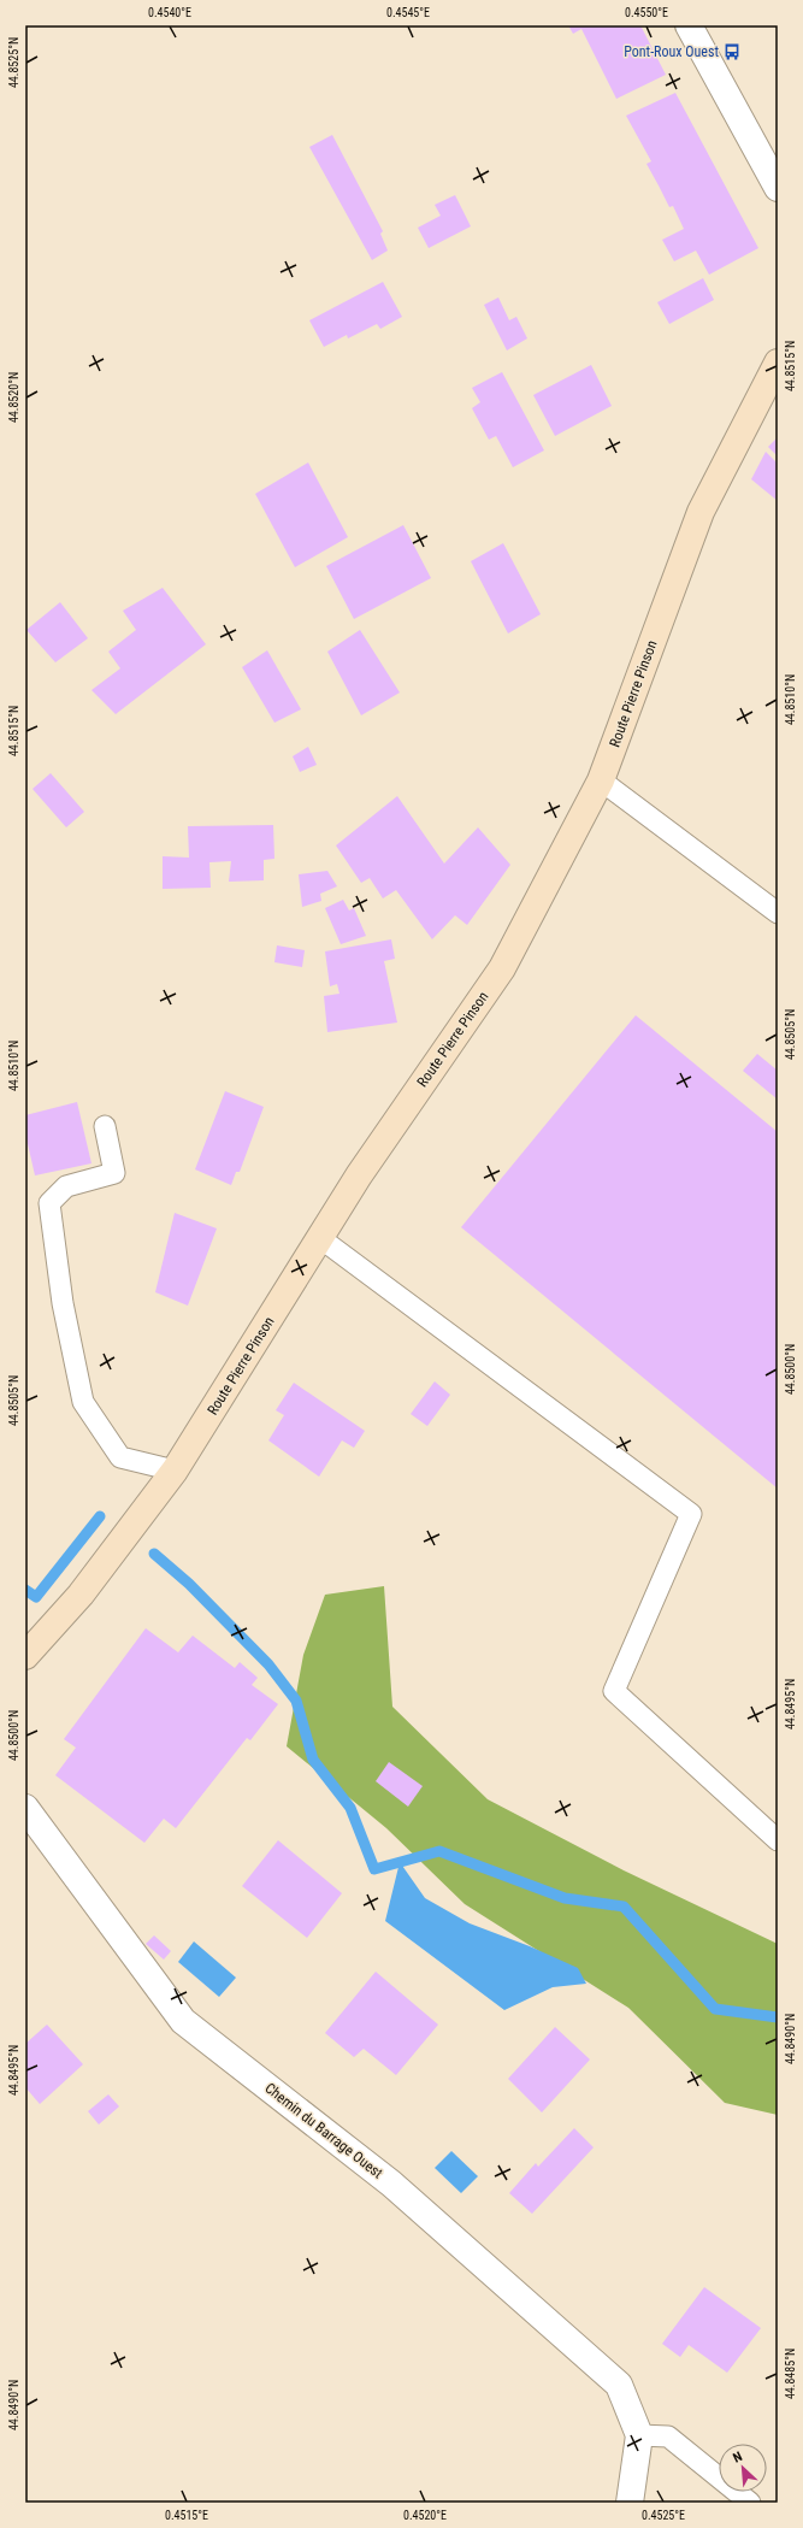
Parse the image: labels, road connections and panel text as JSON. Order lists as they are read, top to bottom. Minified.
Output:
{"streets":{"main road":["Route Pierre Pinson"],"street":["Chemin du Barrage Ouest"]},"places":{"bus stop":["Pont-Roux Ouest"]},"north":"top left","coordinates":["0.4540°E","0.4545°E","0.4550°E","44.8525°N","44.8515°N","44.8520°N","44.8510°N","44.8505°N","44.8500°N","44.8495°N","44.8490°N","44.8485°N","0.4515°E","0.4520°E","0.4525°E"]}
